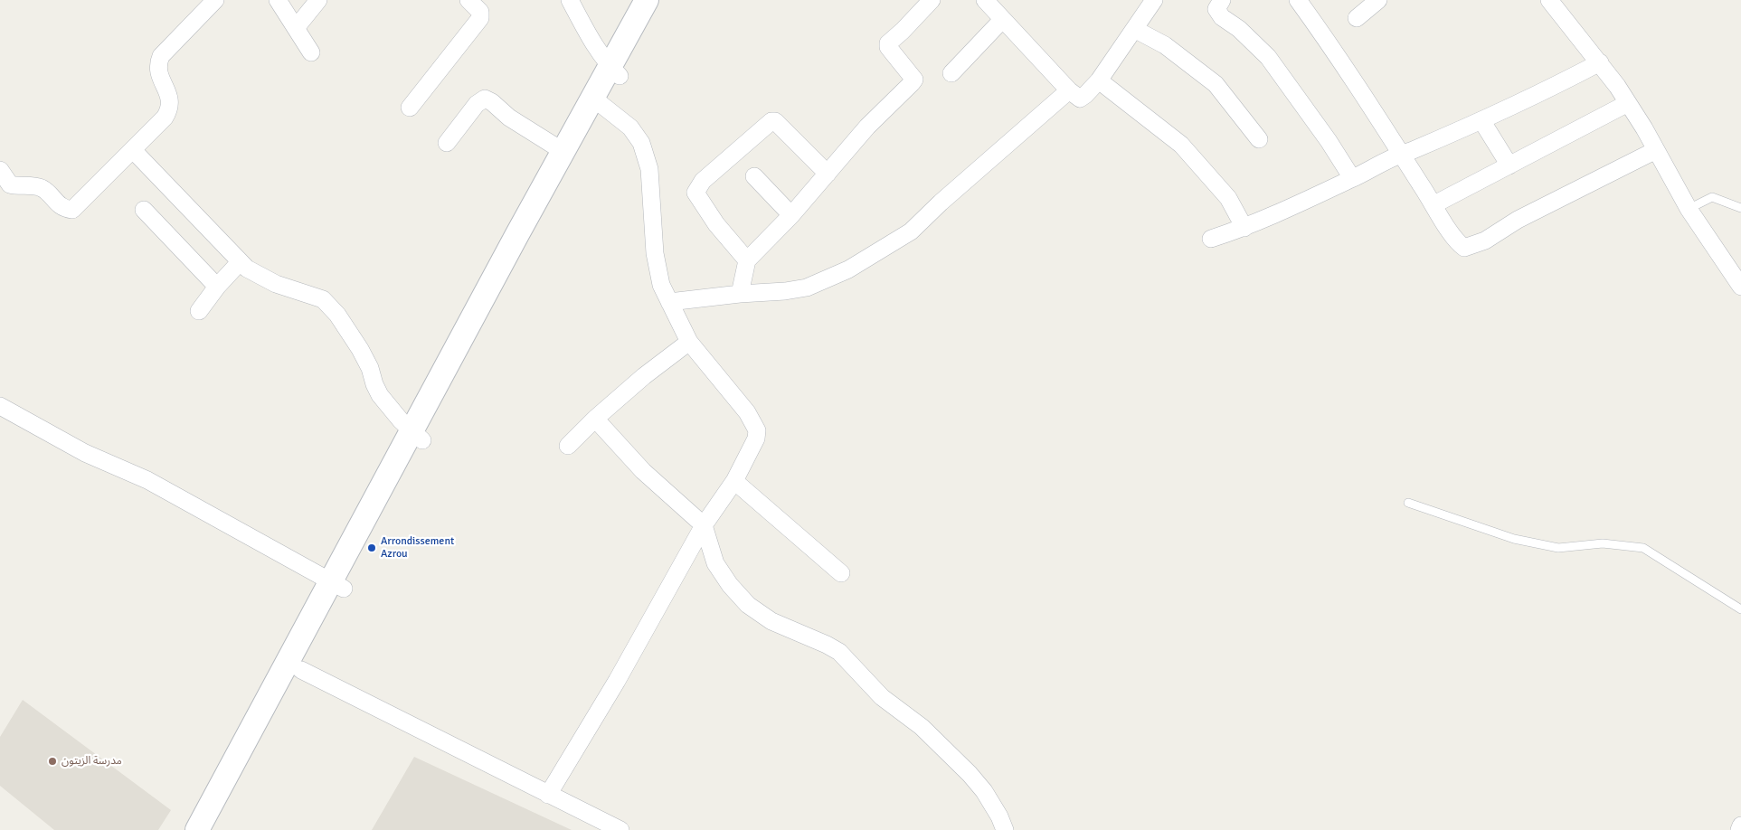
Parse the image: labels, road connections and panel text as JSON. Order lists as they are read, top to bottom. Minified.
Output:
{"places":["Arrondissement Azrou","مدرسة الزيتون"]}
